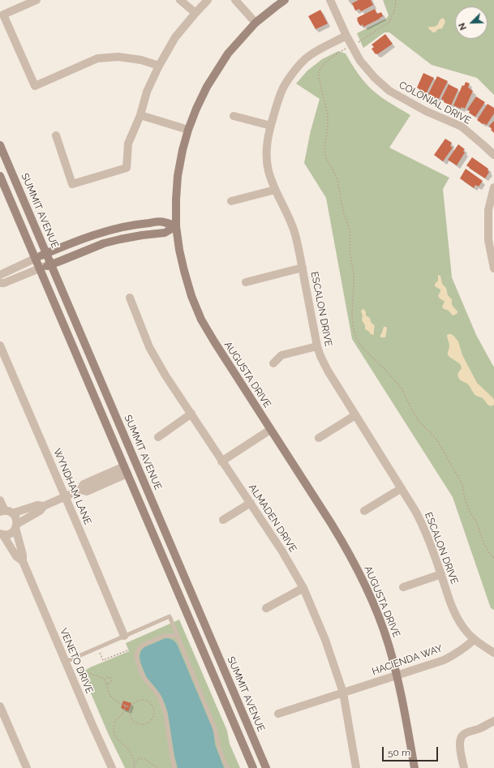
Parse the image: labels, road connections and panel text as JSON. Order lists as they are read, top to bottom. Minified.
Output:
{"streets":{"main road":["SUMMIT AVENUE","AUGUSTA DRIVE"],"street":["COLONIAL DRIVE","ESCALON DRIVE","WYNDHAM LANE","ALMADEN DRIVE","HACIENDA WAY","VENETO DRIVE"]},"crossings":[["COLONIAL DRIVE","ESCALON DRIVE"],["ESCALON DRIVE","HACIENDA WAY"],["AUGUSTA DRIVE","HACIENDA WAY"],["ALMADEN DRIVE","HACIENDA WAY"]],"scale_bar":"50 m","north":"bottom left"}
